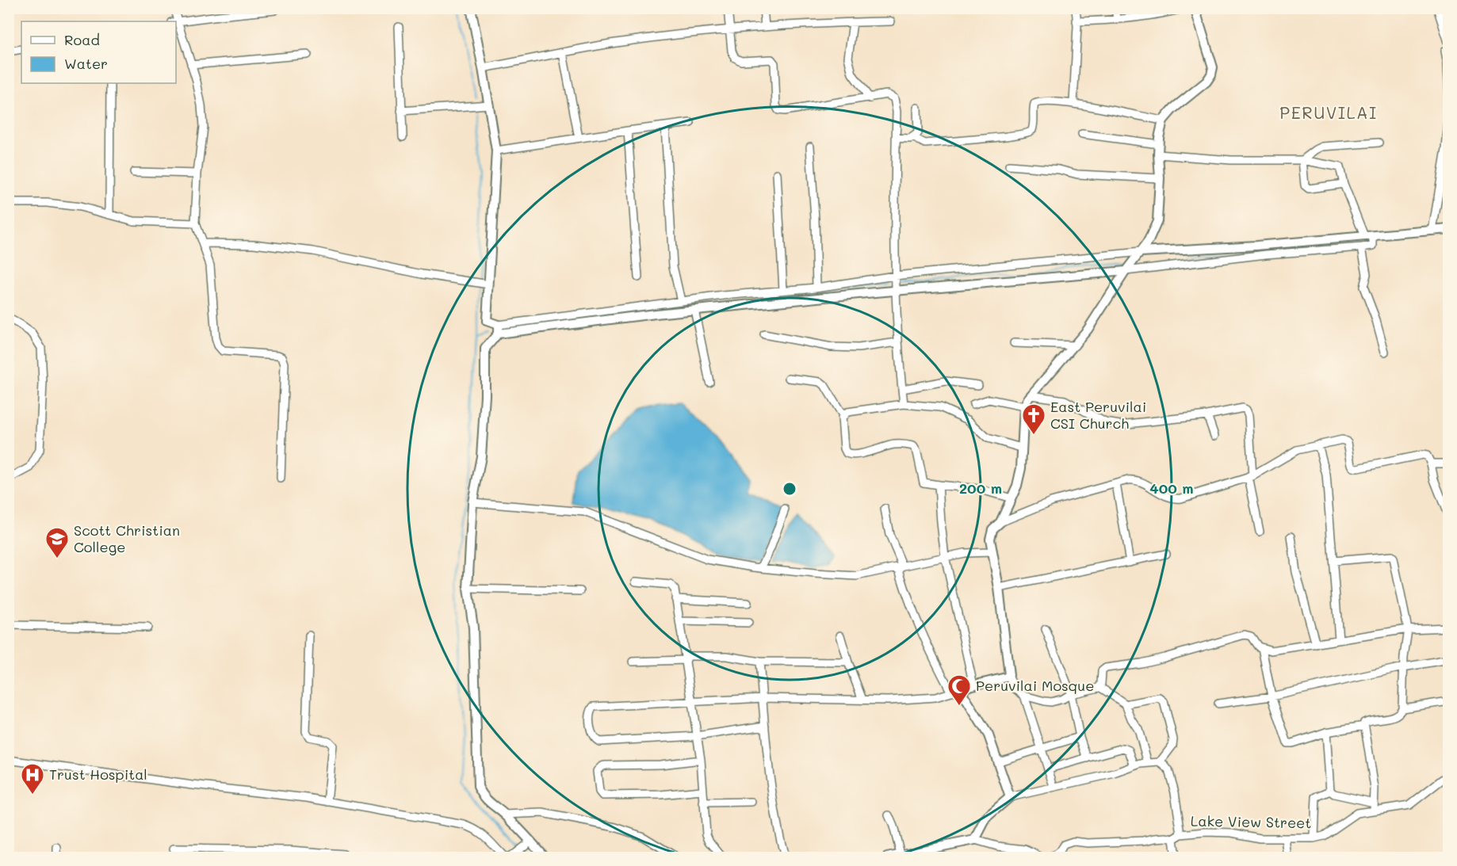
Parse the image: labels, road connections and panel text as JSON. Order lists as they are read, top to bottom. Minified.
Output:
{"streets":{"street":["Lake View Street"]},"districts":["PERUVILAI"],"places":{"church":["East Peruvilai CSI Church"],"school or university":["Scott Christian College"],"mosque":["Peruvilai Mosque"],"hospital":["Trust Hospital"]},"legend":["Road","Water"],"rings":["200 m","400 m"]}
